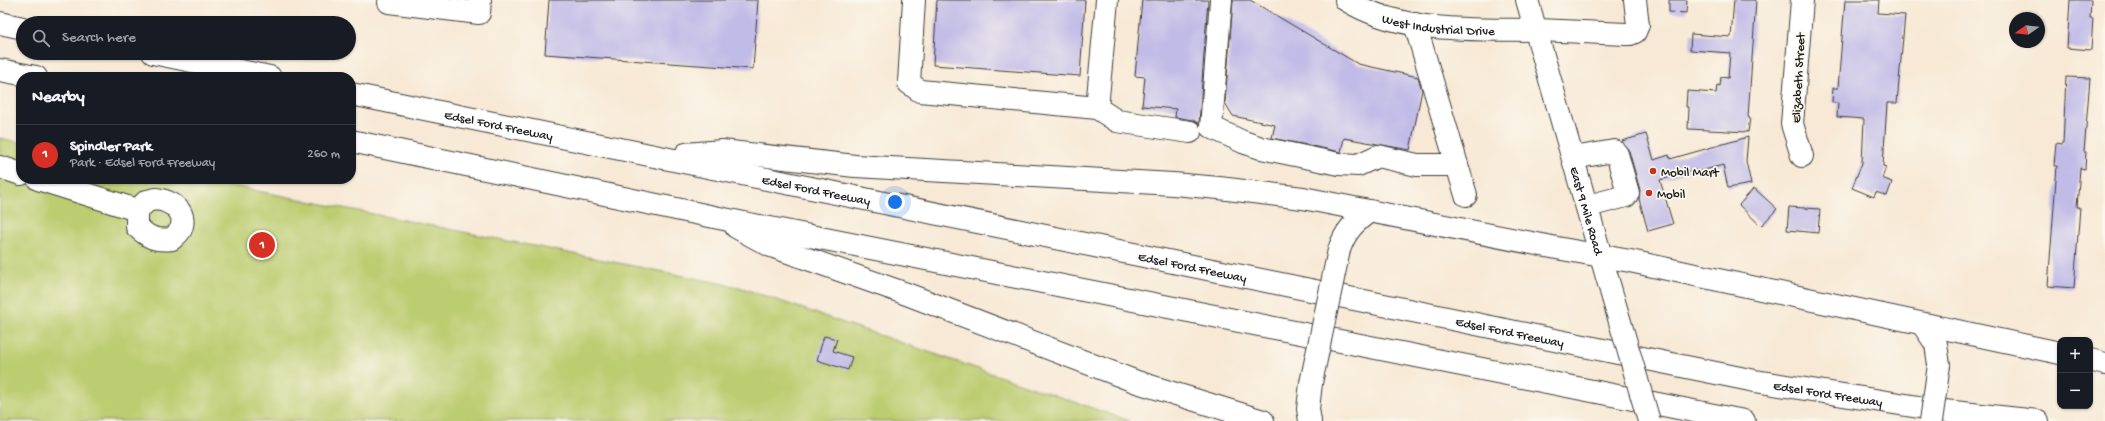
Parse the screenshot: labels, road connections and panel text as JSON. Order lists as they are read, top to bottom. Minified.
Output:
{"streets":{"main road":["West Industrial Drive","Elizabeth Street","Edsel Ford Freeway","East 9 Mile Road"]},"crossings":[["West Industrial Drive","East 9 Mile Road"]],"places":["Mobil Mart","Mobil"],"north":"left","page":{"search":"Search here","heading":"Nearby","list":[{"mark":"1","name":"Spindler Park","note":"Park · Edsel Ford Freeway","value":"260 m"}],"pins":"1","map_buttons":["+","−"]}}
